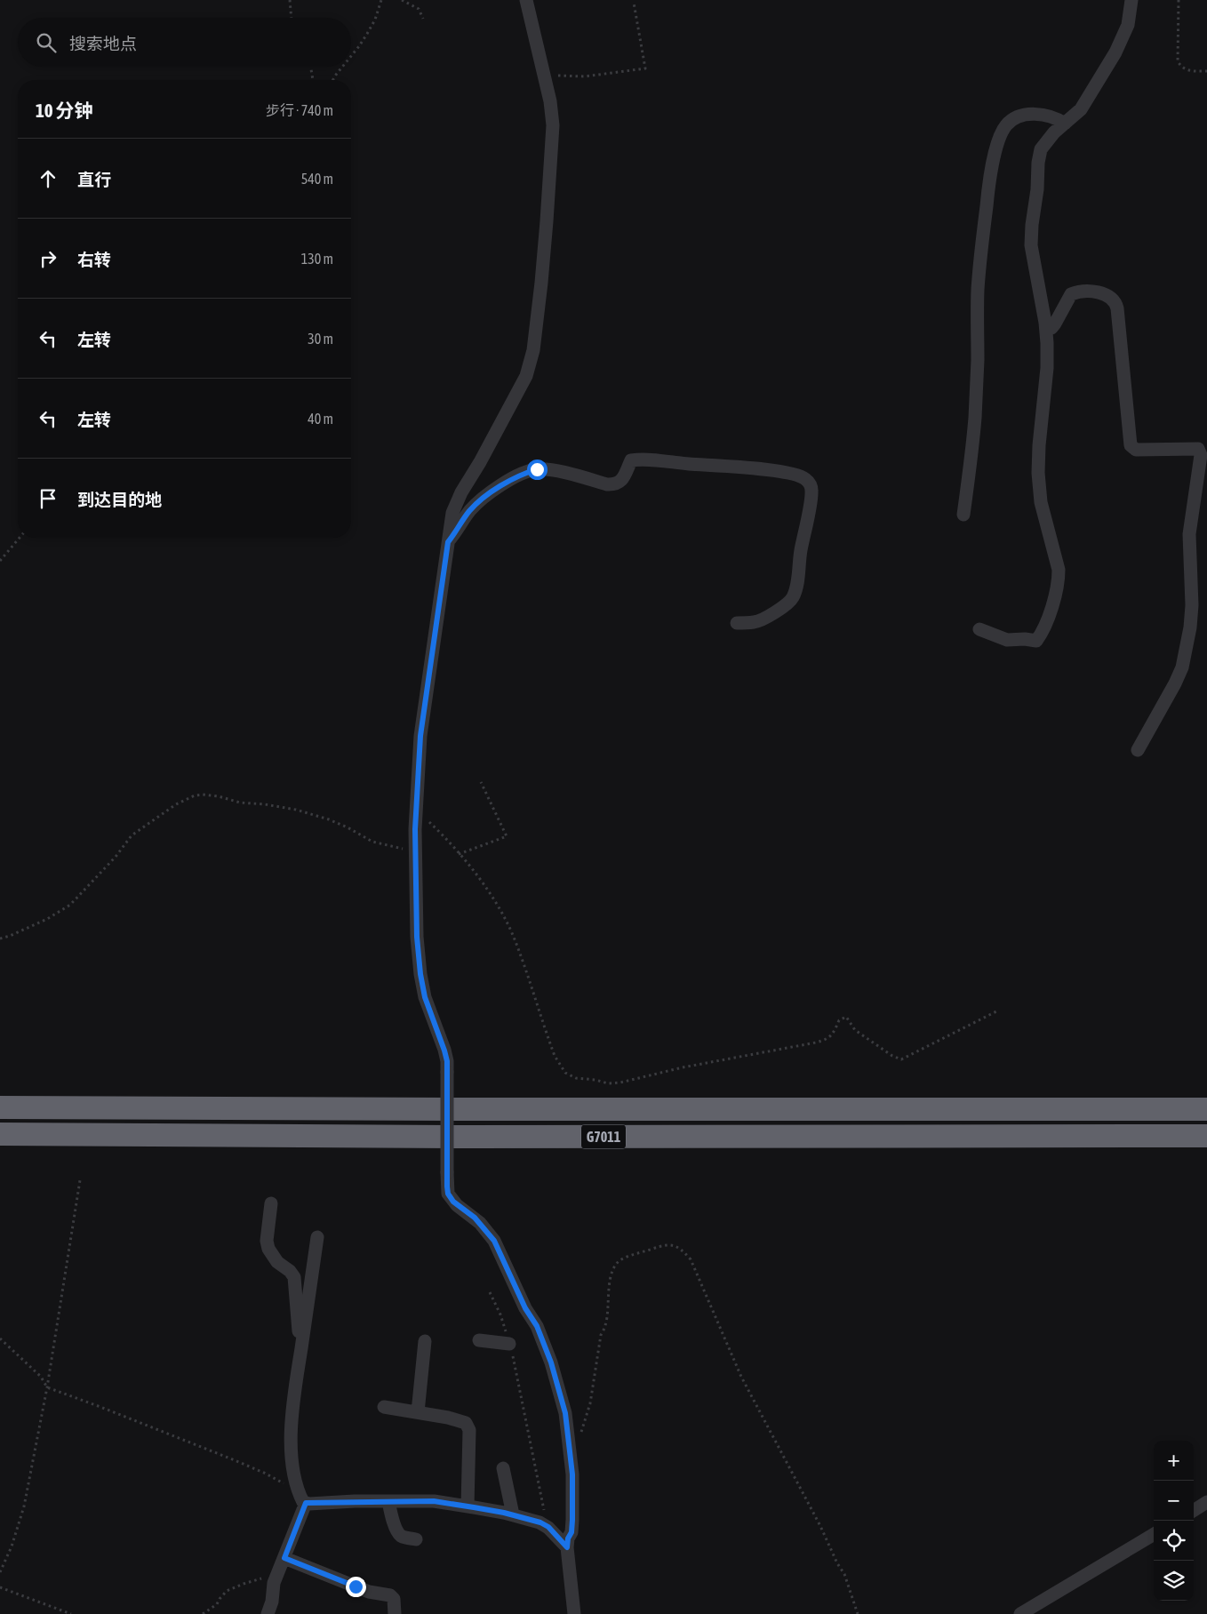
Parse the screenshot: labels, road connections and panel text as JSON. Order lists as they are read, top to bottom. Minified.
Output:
{"streets":{"highway":["G7011"]},"page":{"search":"搜索地点","heading":["10 分钟","步行 · 740 m"],"list":[["直行","540 m"],["右转","130 m"],["左转","30 m"],["左转","40 m"],"到达目的地"],"map_buttons":["+","−"]}}
